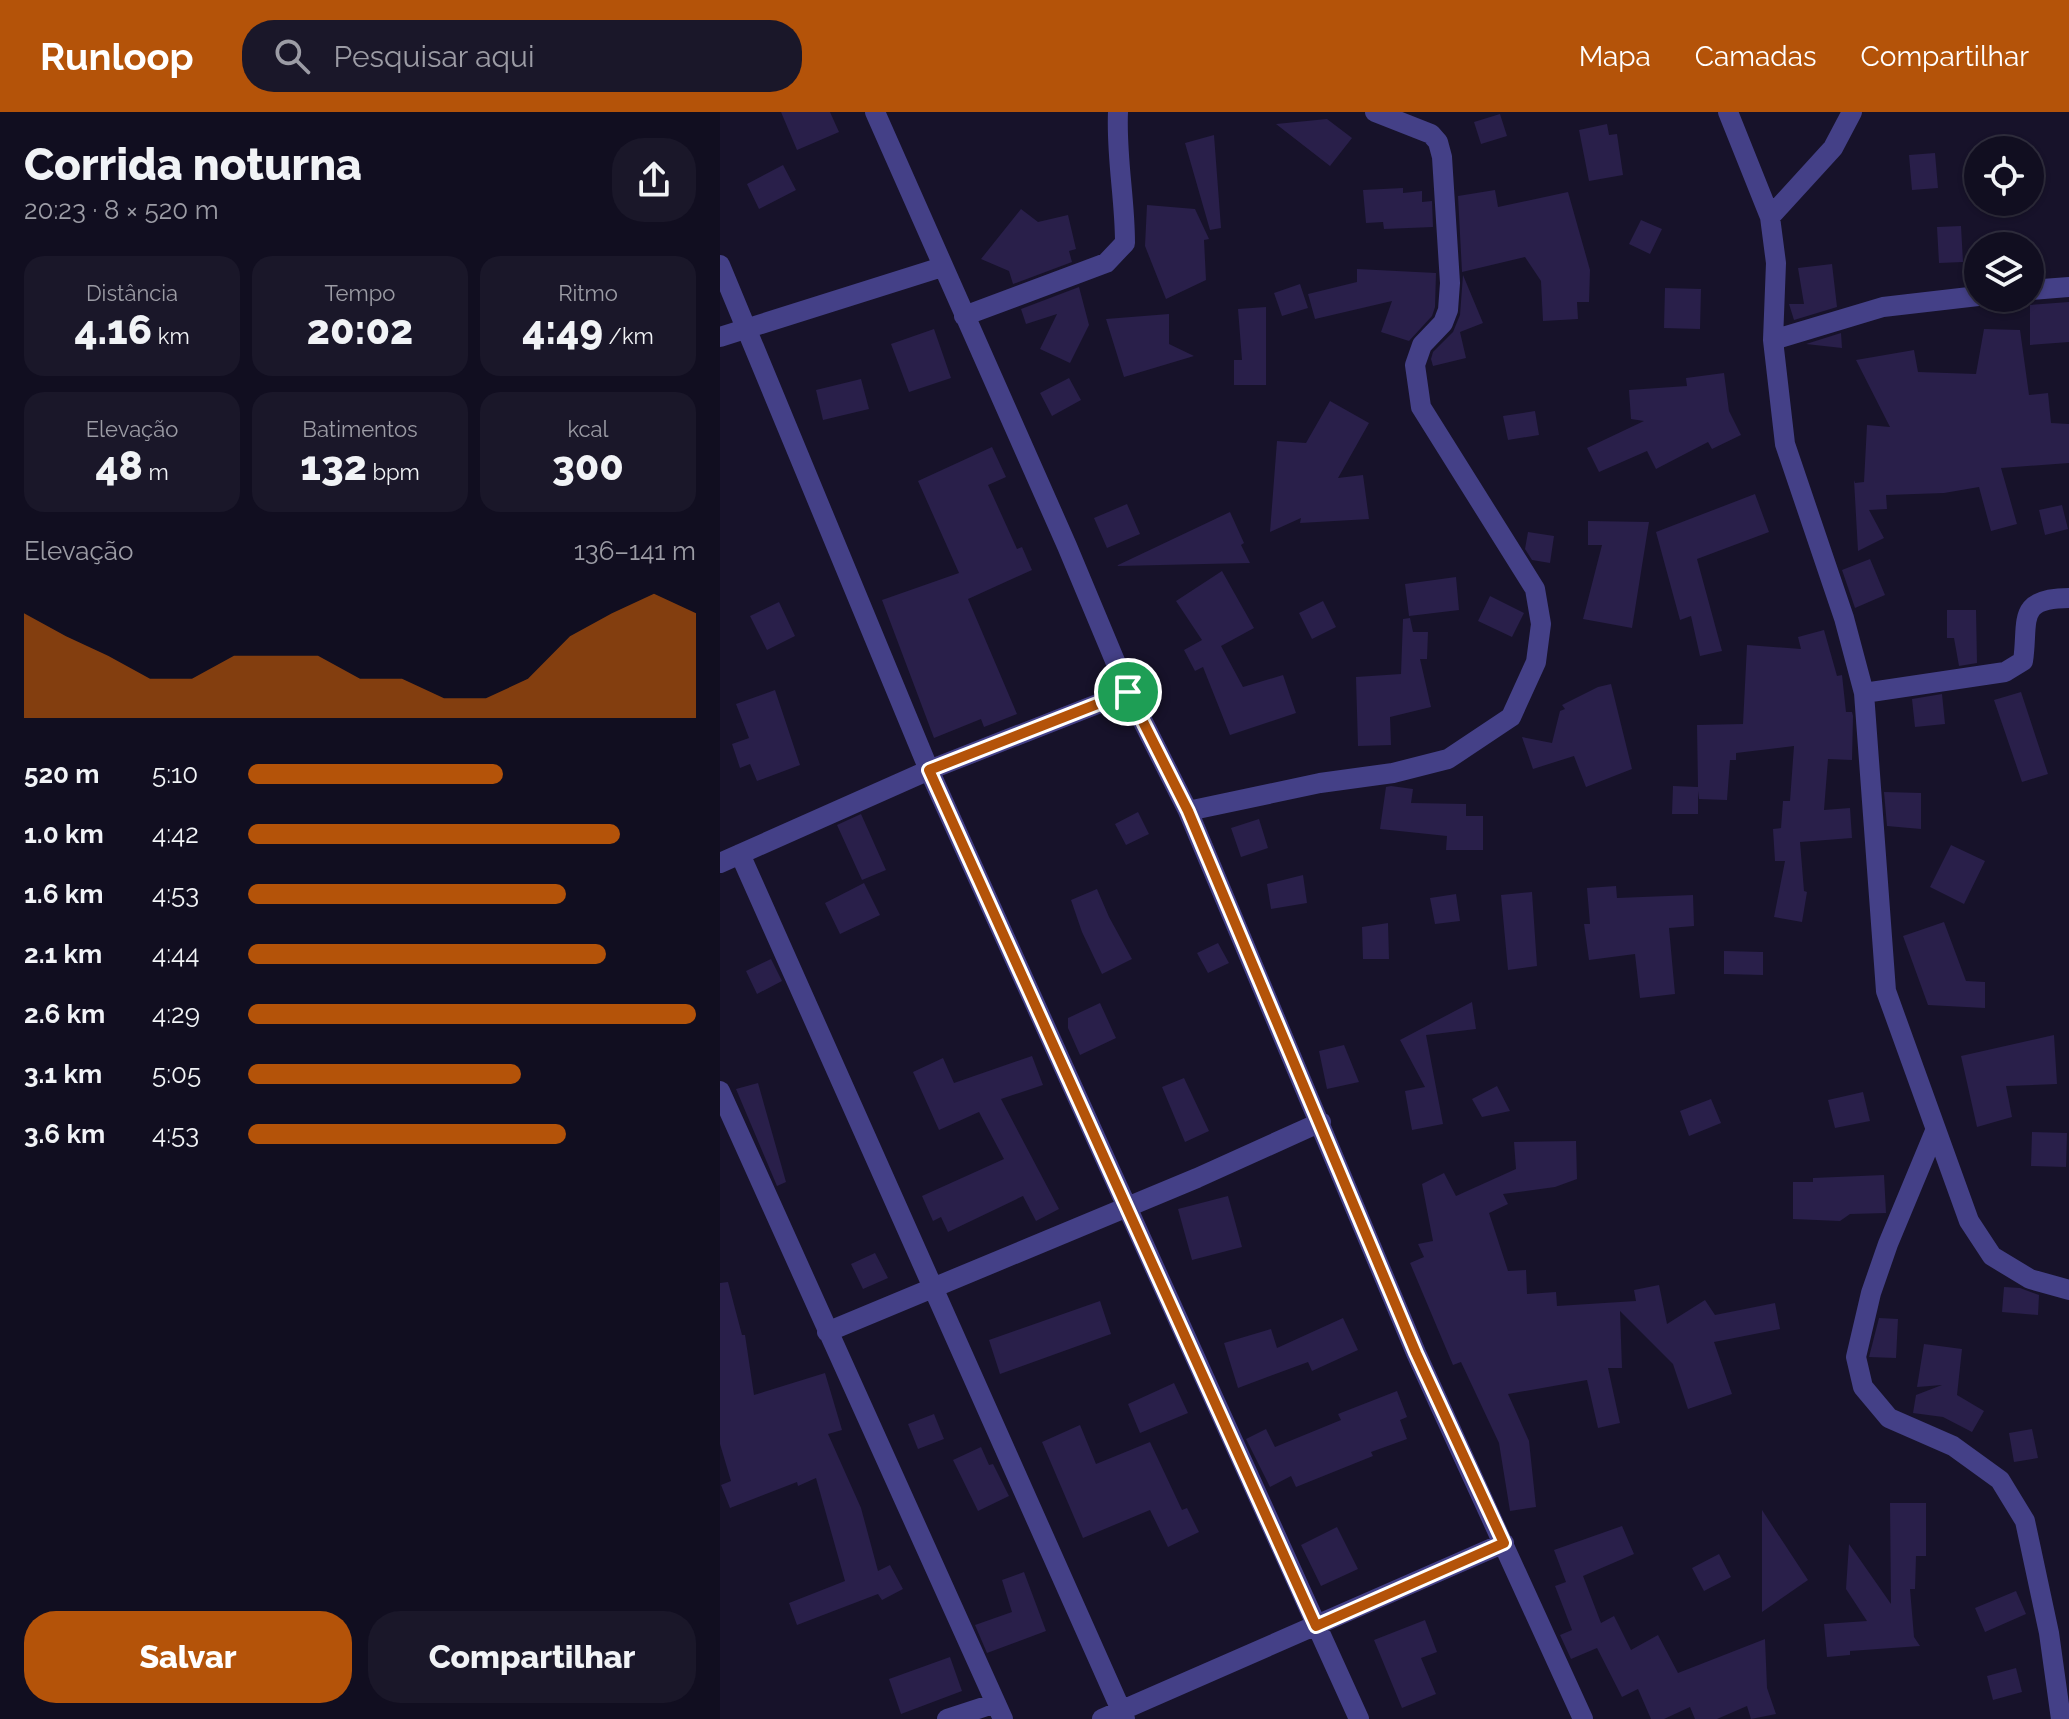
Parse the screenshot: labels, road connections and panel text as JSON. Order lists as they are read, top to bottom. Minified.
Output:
{"page":{"header":"Runloop","search":"Pesquisar aqui","nav":["Mapa","Camadas","Compartilhar"],"heading":["Corrida noturna","20:23 · 8 × 520 m"],"stats":[["Distância","4.16 km"],["Tempo","20:02"],["Ritmo","4:49 /km"],["Elevação","48 m"],["Batimentos","132 bpm"],["kcal","300"]],"chart":["Elevação","136–141 m"],"list":[{"name":"520 m","note":"5:10"},{"name":"1.0 km","note":"4:42"},{"name":"1.6 km","note":"4:53"},{"name":"2.1 km","note":"4:44"},{"name":"2.6 km","note":"4:29"},{"name":"3.1 km","note":"5:05"},{"name":"3.6 km","note":"4:53"}],"buttons":["Salvar","Compartilhar"]}}
